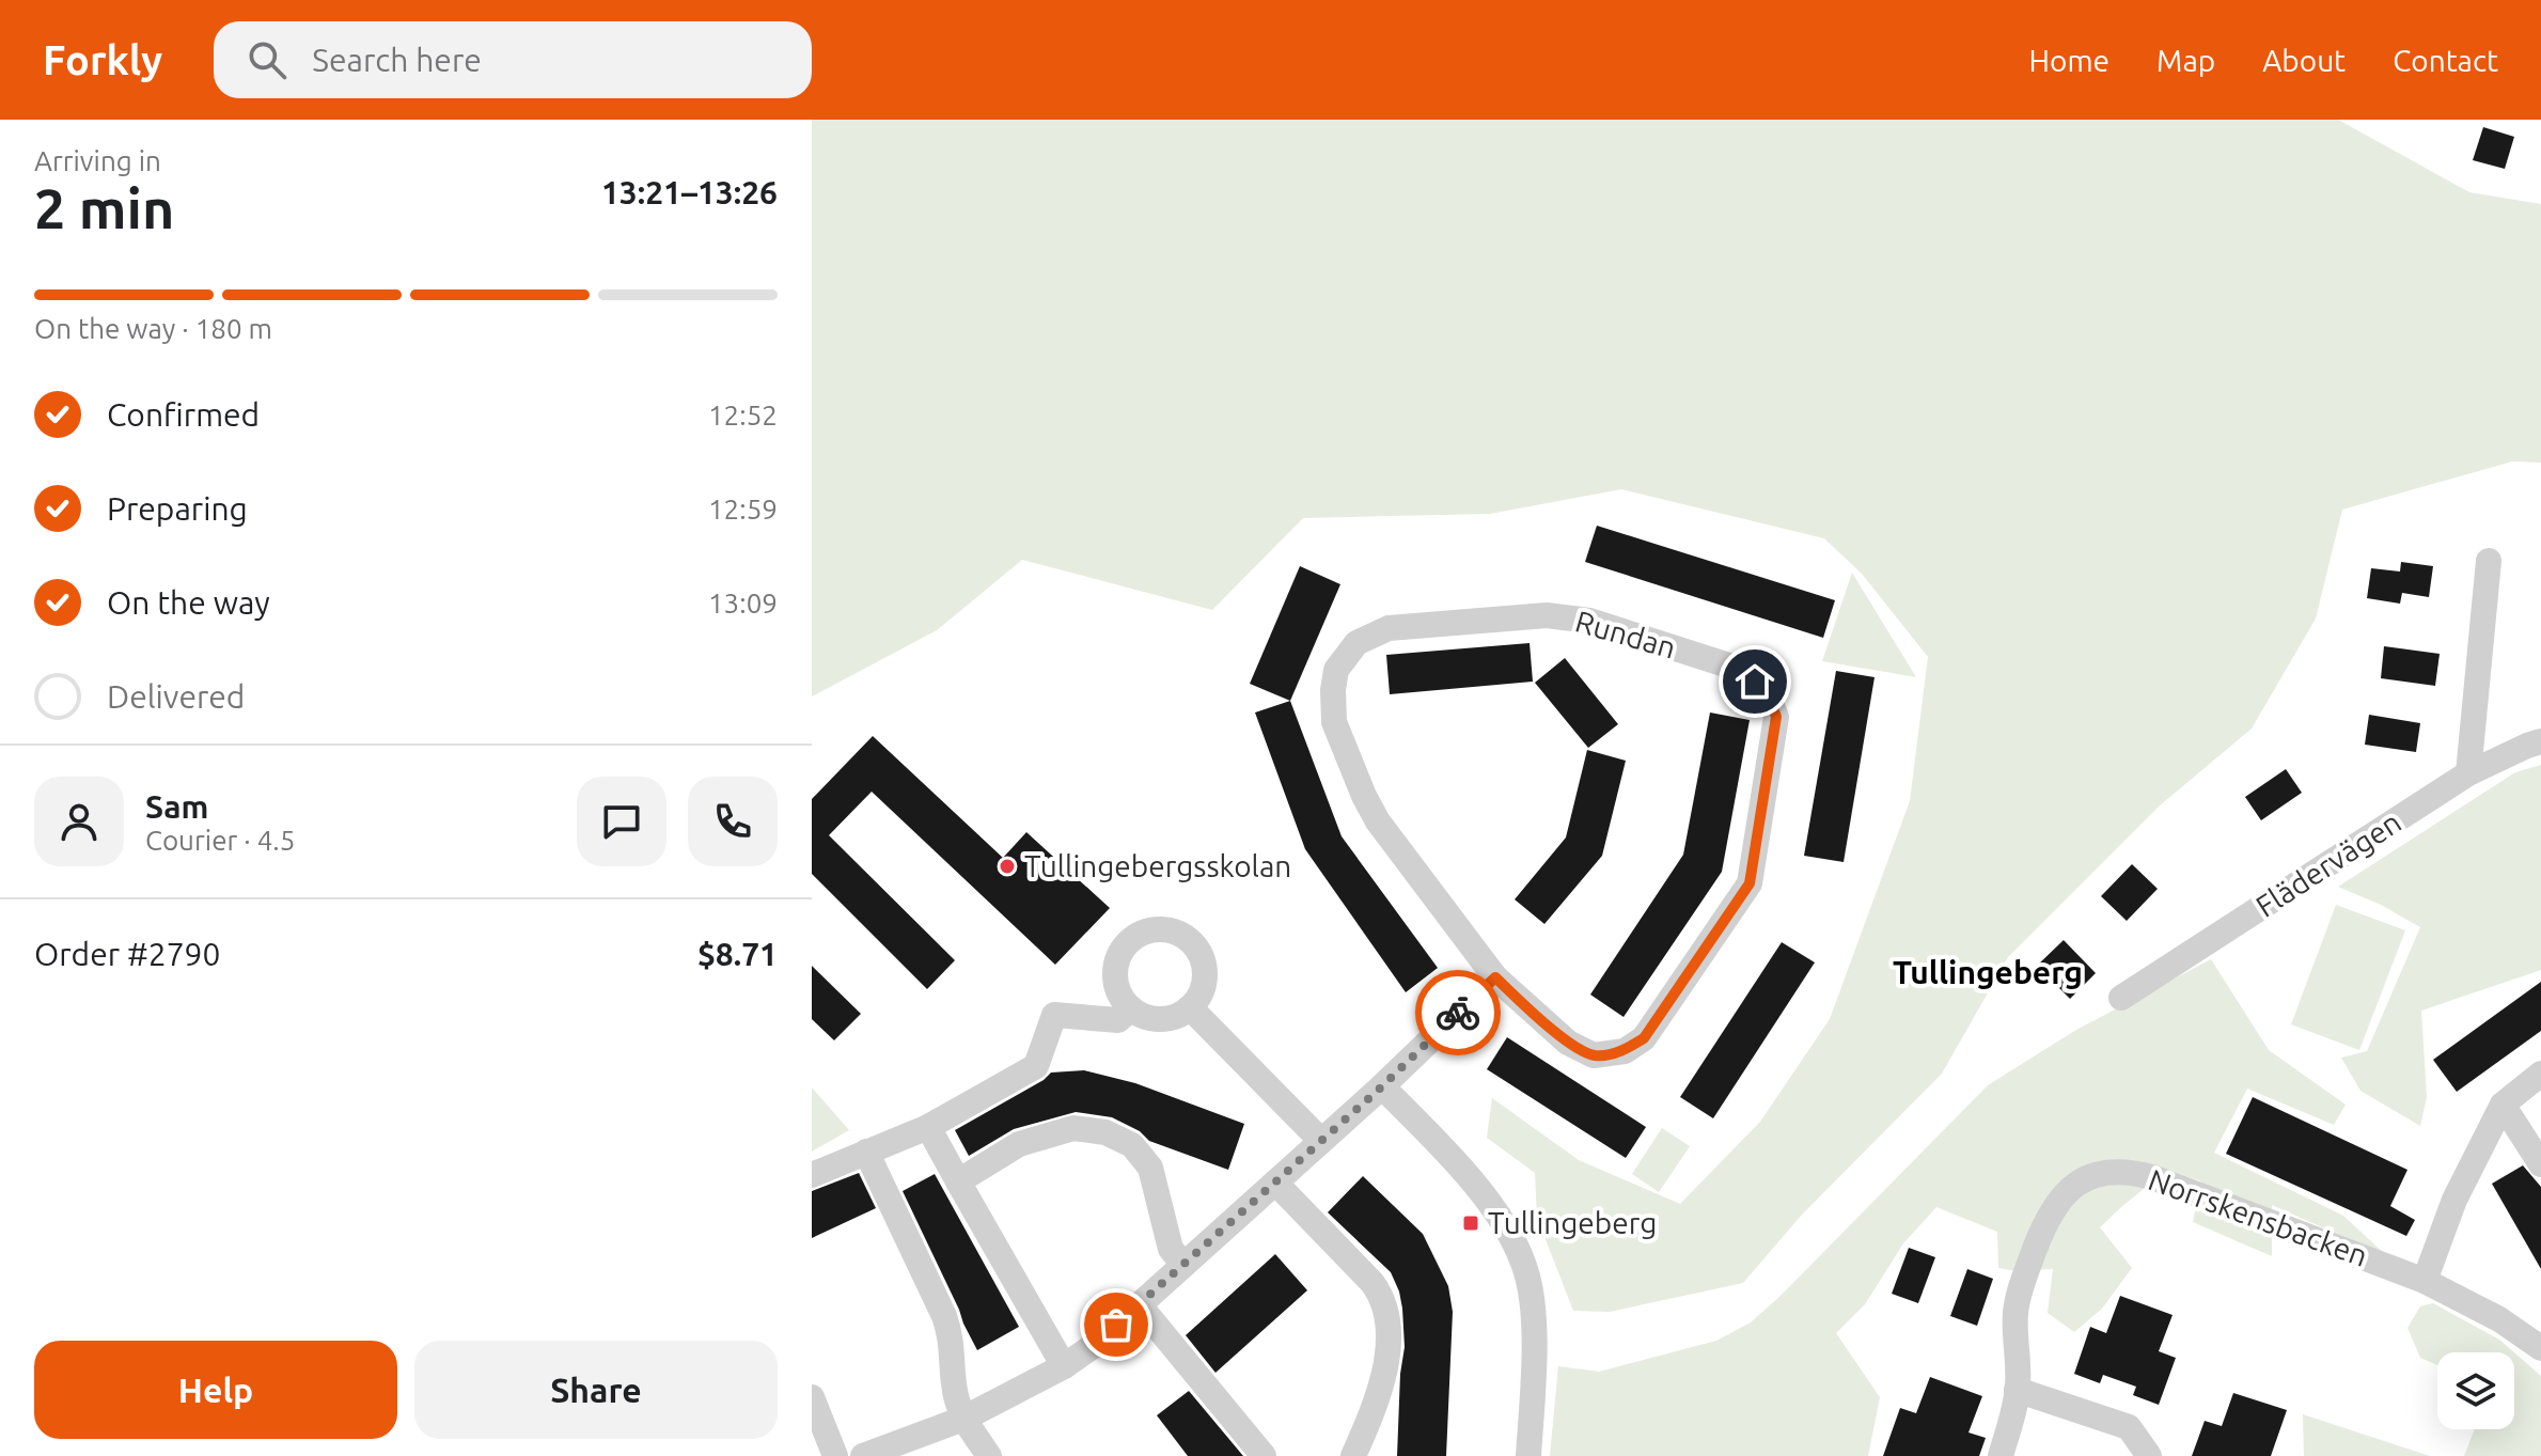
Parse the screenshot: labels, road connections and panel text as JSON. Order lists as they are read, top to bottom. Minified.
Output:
{"streets":{"street":["Rundan","Flädervägen","Norrskensbacken"]},"districts":["Tullingeberg"],"places":{"other":["Tullingebergsskolan"],"transit":["Tullingeberg"]},"page":{"header":"Forkly","search":"Search here","nav":["Home","Map","About","Contact"],"heading":["2 min","Arriving in","13:21–13:26"],"panel":["Sam","Courier · 4.5","Order #2790","$8.71"],"bar":"On the way · 180 m","list":[["Confirmed","12:52"],["Preparing","12:59"],["On the way","13:09"],"Delivered"],"buttons":["Help","Share"]}}
